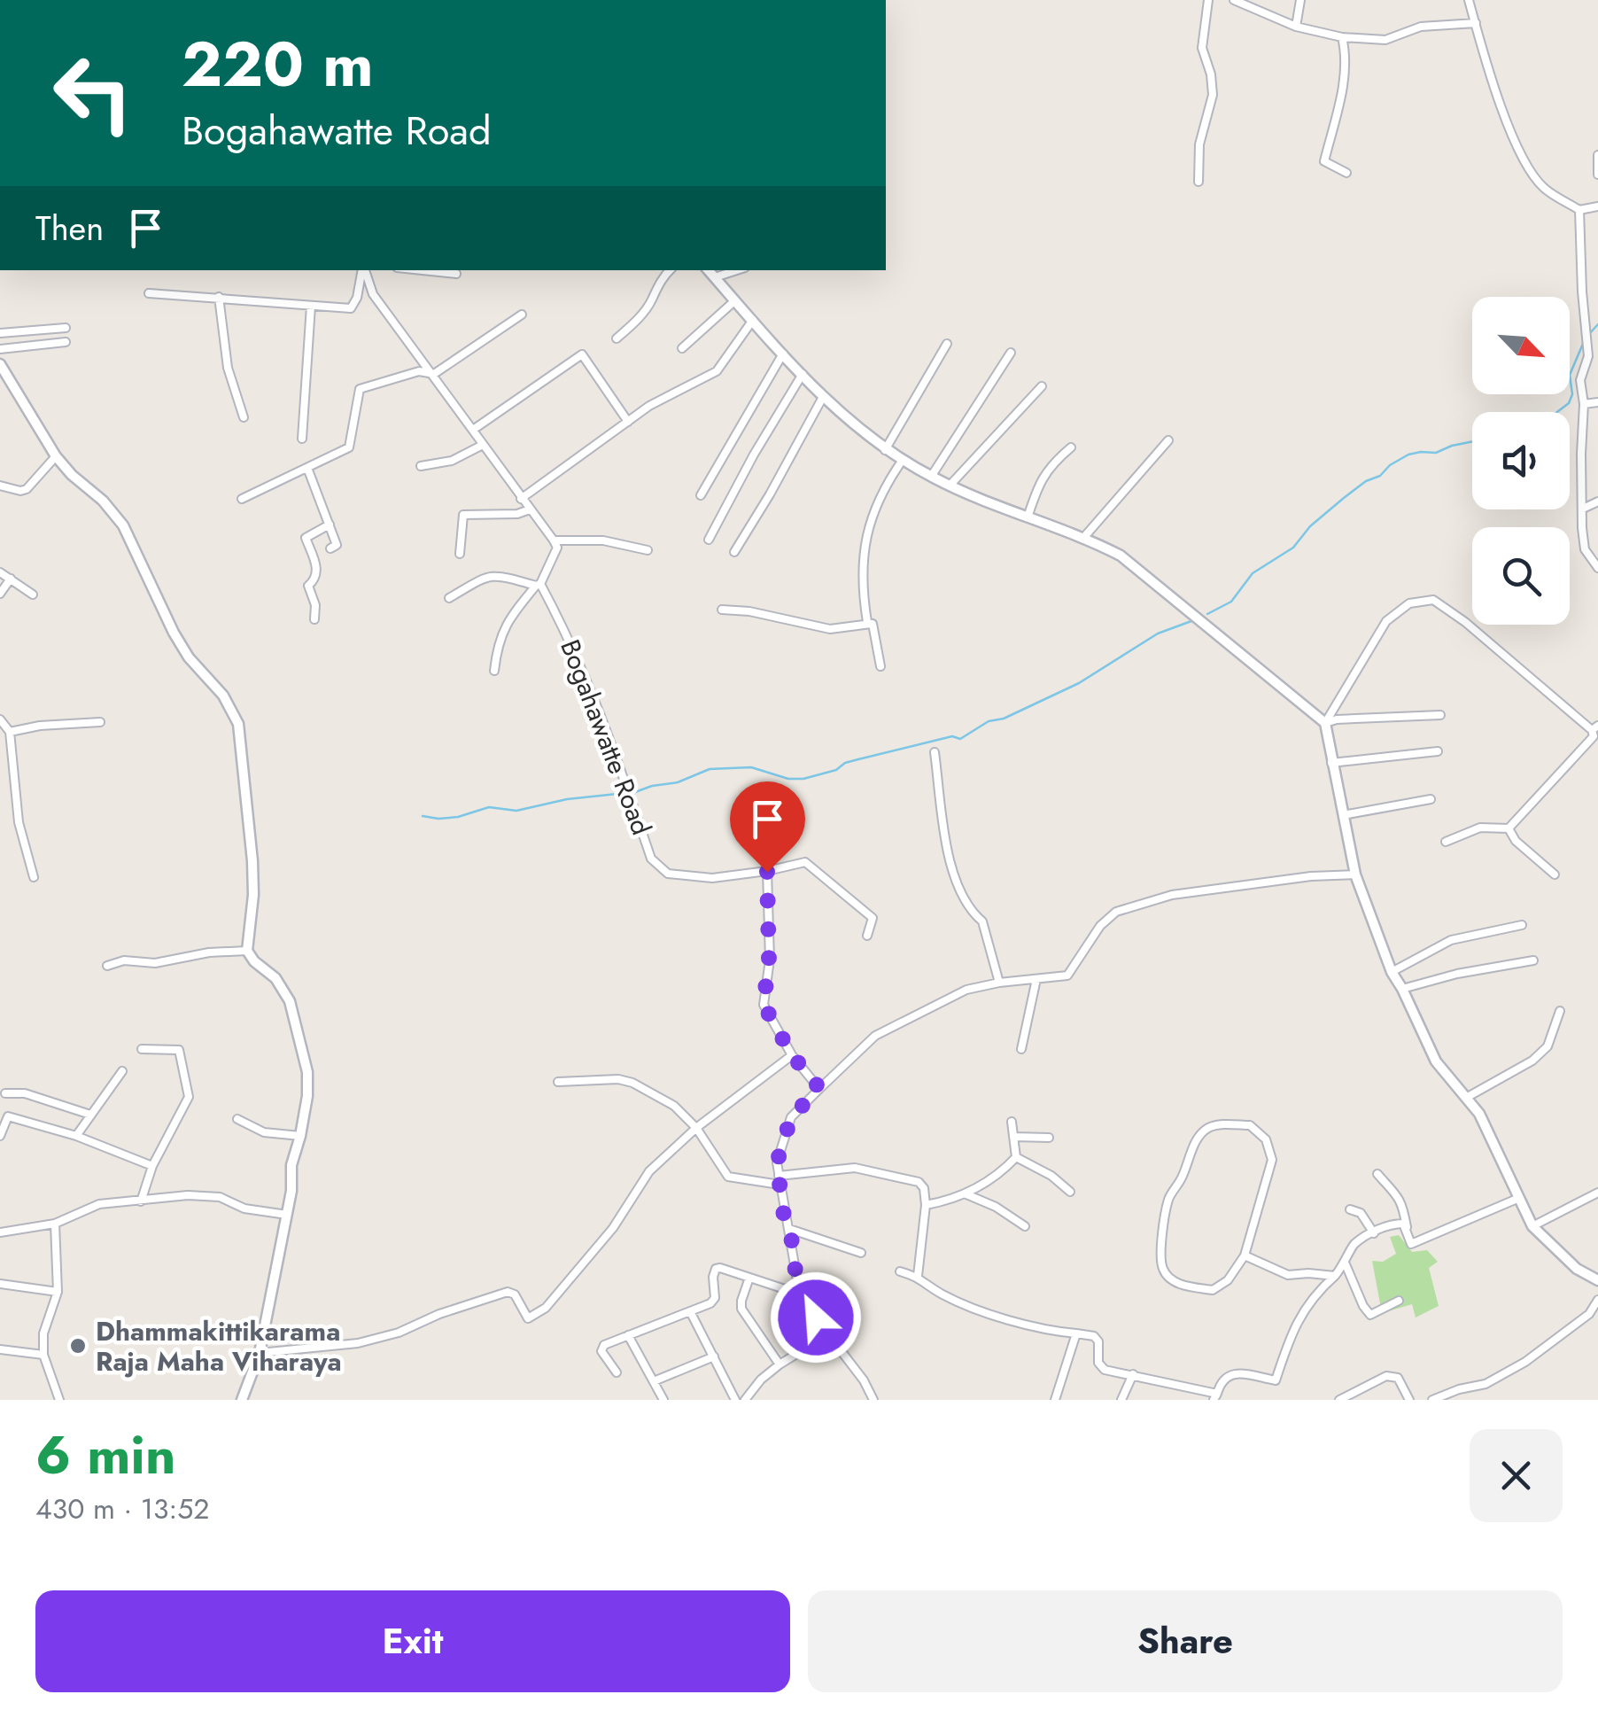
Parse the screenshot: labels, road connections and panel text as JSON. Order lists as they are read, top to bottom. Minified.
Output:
{"streets":{"street":["Bogahawatte Road"]},"places":["Dhammakittikarama Raja Maha Viharaya"],"north":"bottom right","page":{"turn":["220 m","Bogahawatte Road"],"then":"Then","heading":["6 min","430 m · 13:52"],"buttons":["Exit","Share"]}}
